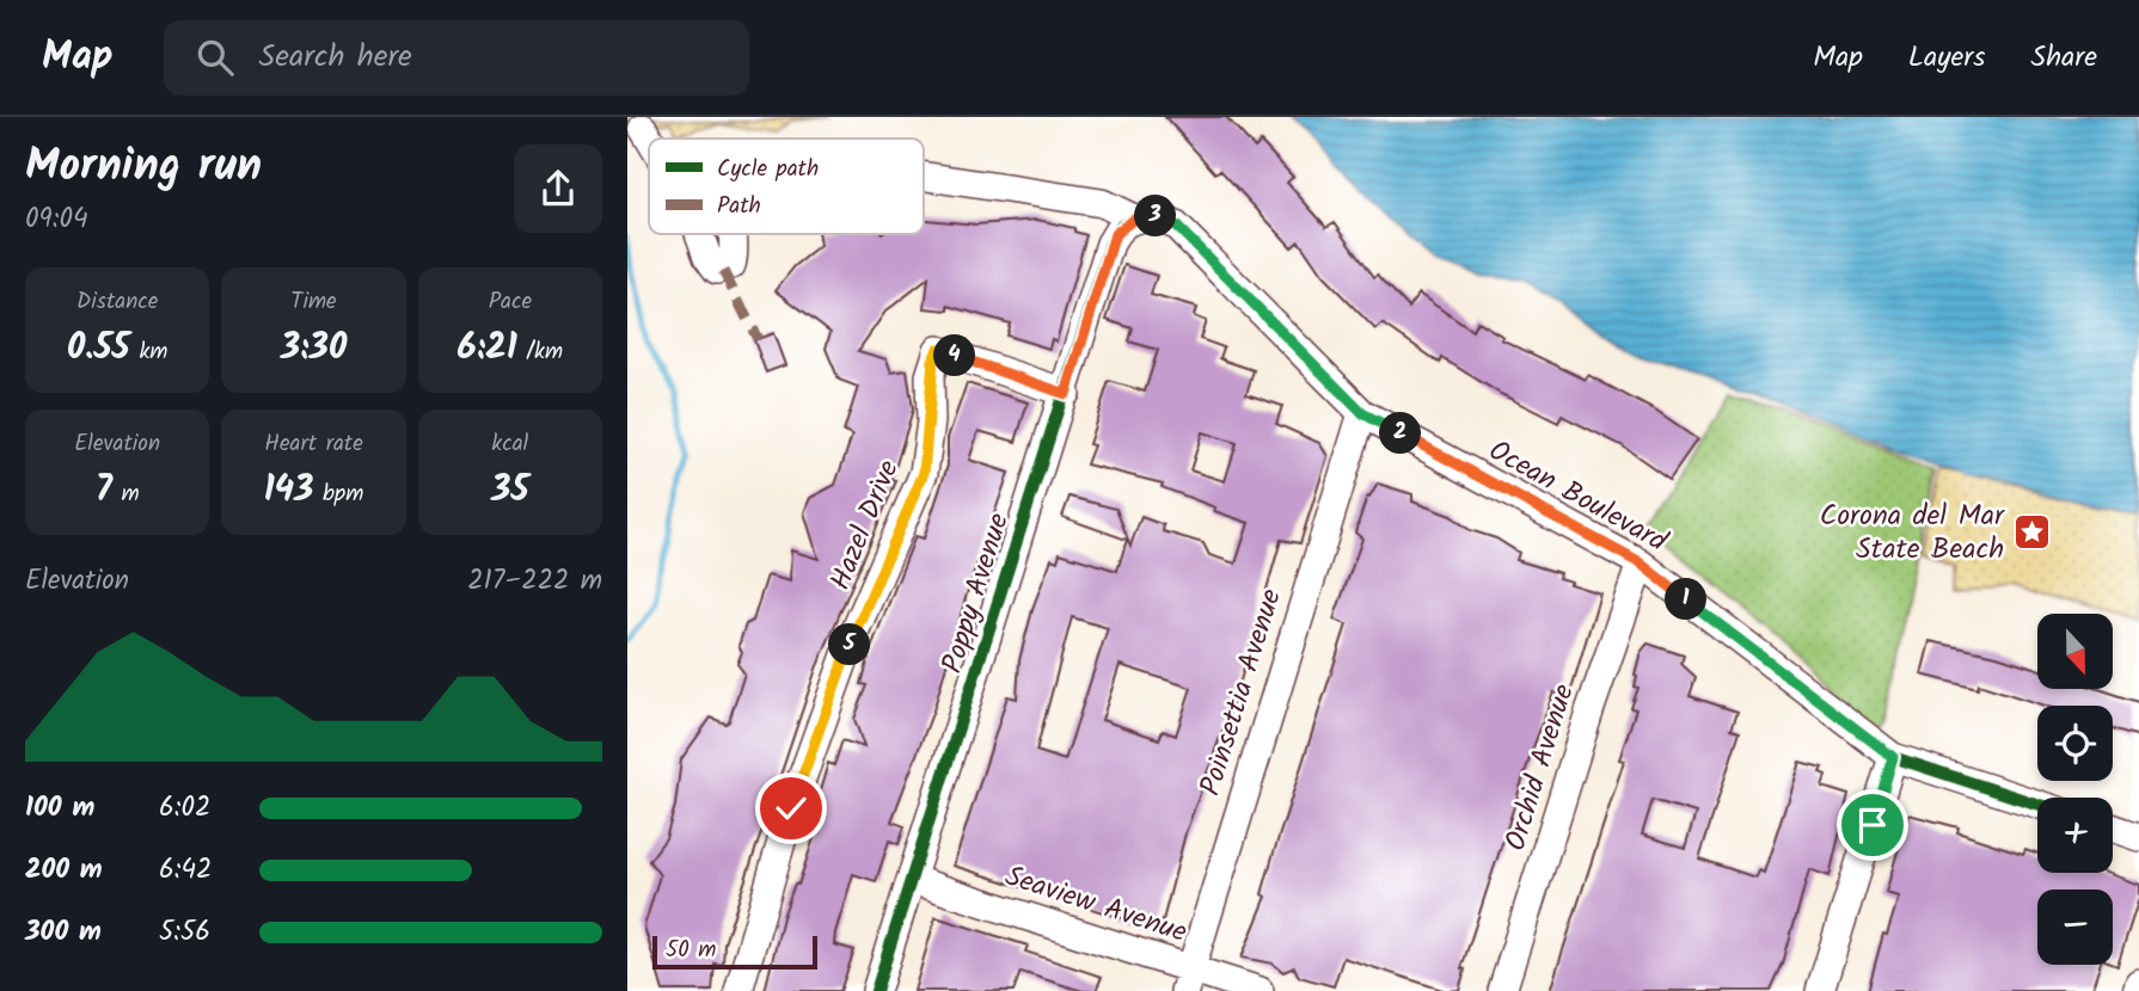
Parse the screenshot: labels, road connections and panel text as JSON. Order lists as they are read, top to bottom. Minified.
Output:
{"streets":{"street":["Ocean Boulevard","Hazel Drive","Poppy Avenue","Poinsettia Avenue","Orchid Avenue","Seaview Avenue"]},"crossings":[["Ocean Boulevard","Poppy Avenue"],["Ocean Boulevard","Poinsettia Avenue"],["Ocean Boulevard","Orchid Avenue"],["Hazel Drive","Poppy Avenue"],["Poppy Avenue","Seaview Avenue"],["Poinsettia Avenue","Seaview Avenue"]],"places":{"place":["Corona del Mar State Beach"]},"legend":["Cycle path","Path"],"scale_bar":"50 m","north":"bottom","page":{"header":"Map","search":"Search here","nav":["Map","Layers","Share"],"heading":["Morning run","09:04"],"pins":["3","4","2","1","5"],"stats":[["Distance","0.55 km"],["Time","3:30"],["Pace","6:21 /km"],["Elevation","7 m"],["Heart rate","143 bpm"],["kcal","35"]],"chart":["Elevation","217–222 m"],"map_buttons":["+","−"],"list":[{"name":"100 m","note":"6:02"},{"name":"200 m","note":"6:42"},{"name":"300 m","note":"5:56"}],"scale":"50 m"}}
